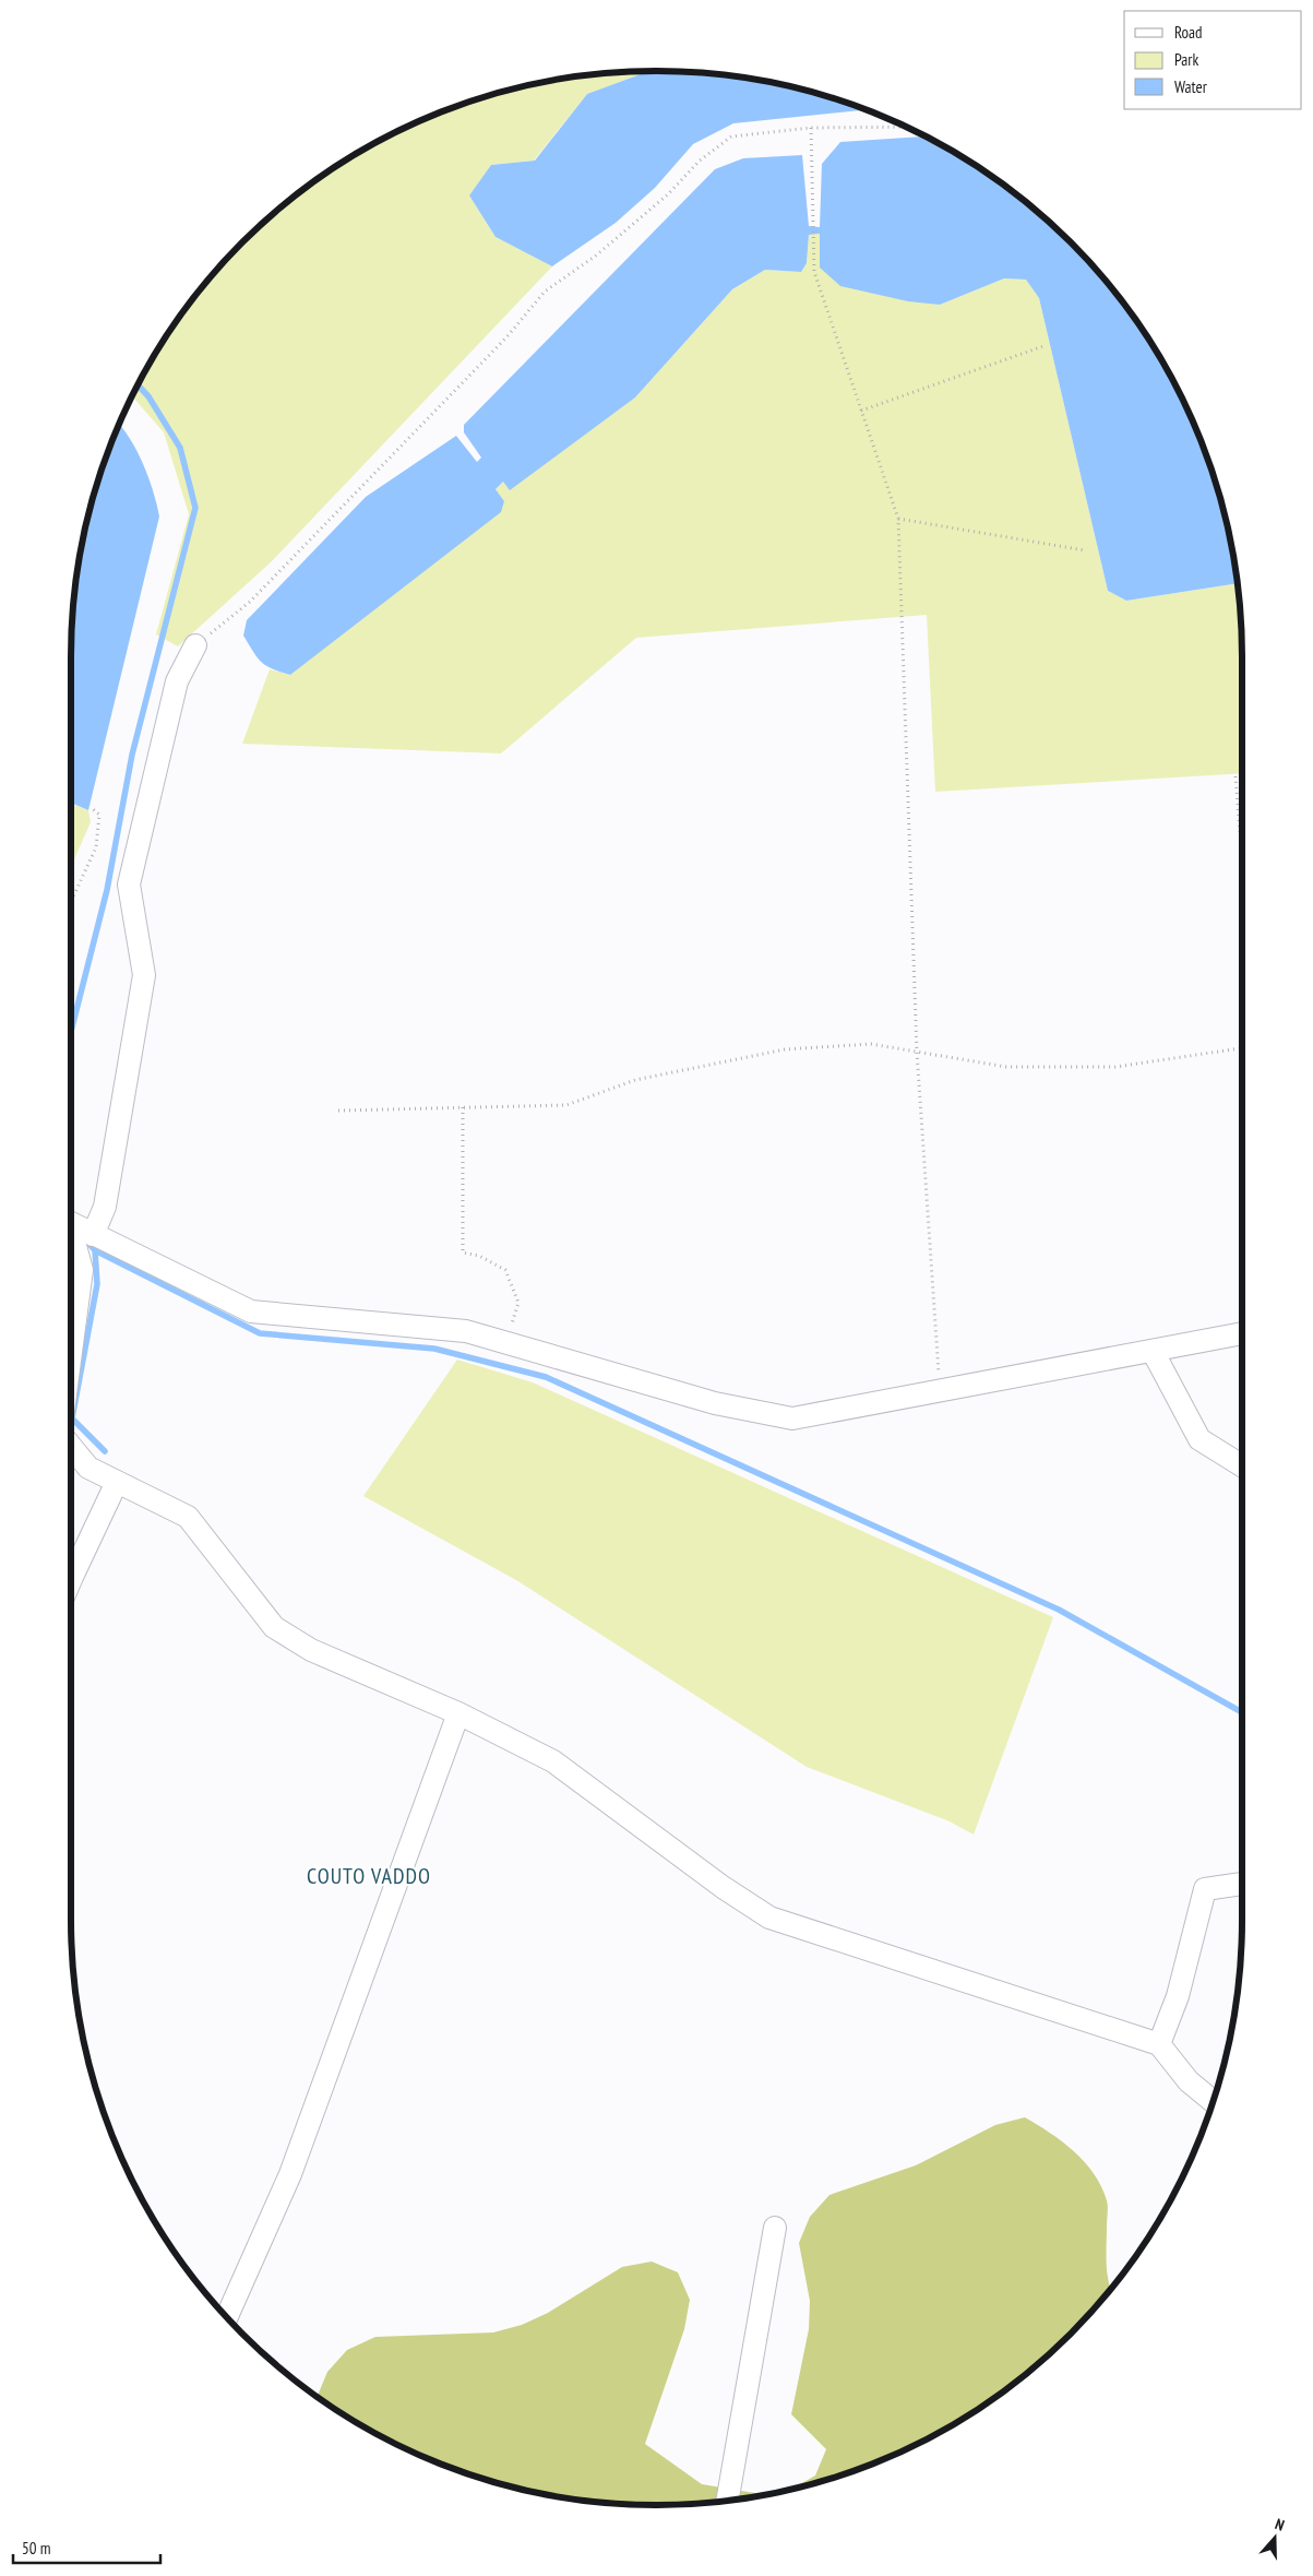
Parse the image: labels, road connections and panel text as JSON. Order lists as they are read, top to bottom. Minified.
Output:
{"districts":["COUTO VADDO"],"legend":["Road","Park","Water"],"scale_bar":"50 m","north":"top"}
